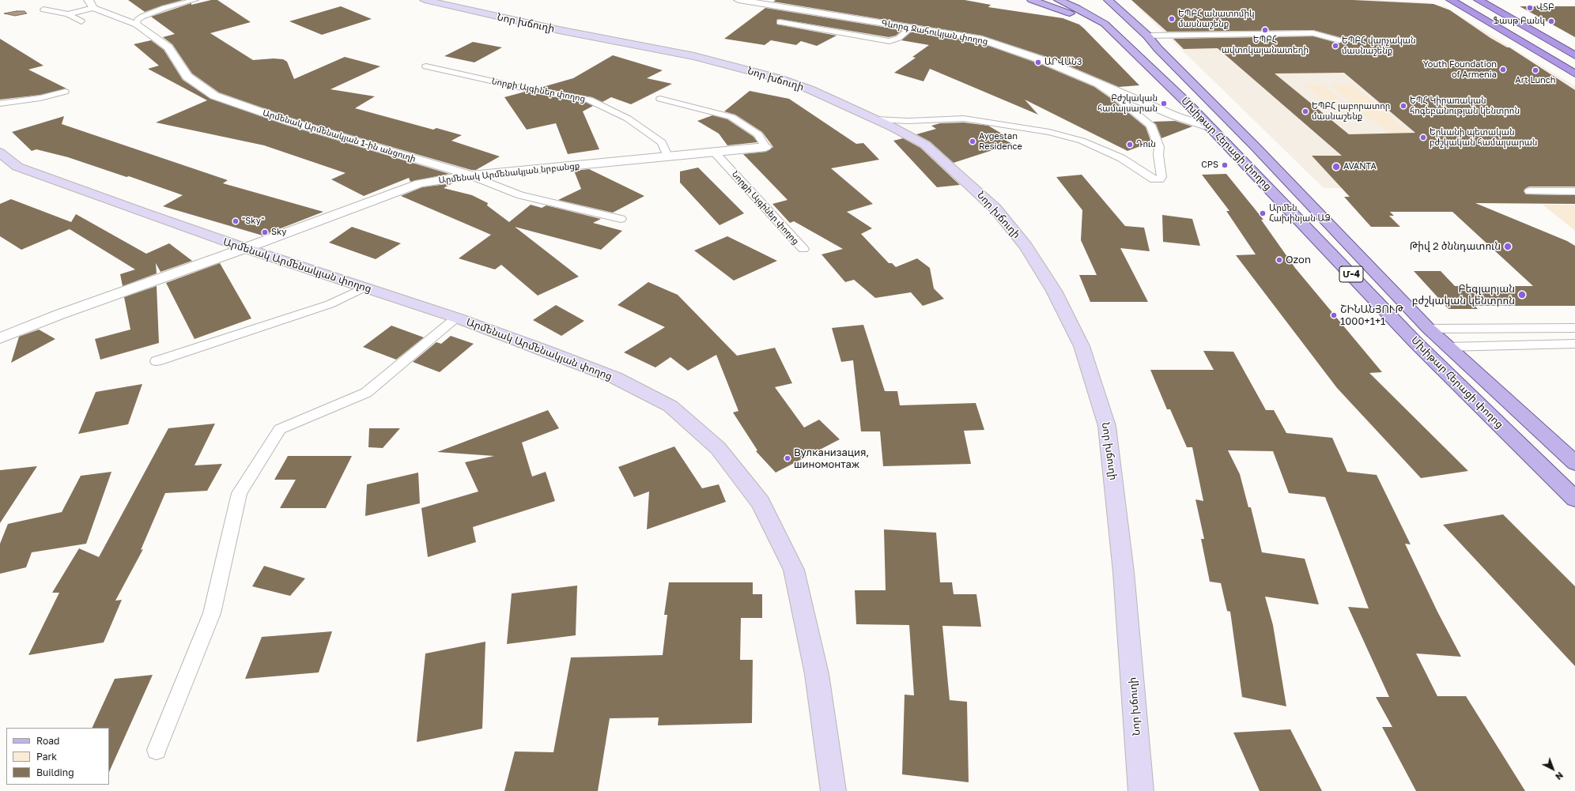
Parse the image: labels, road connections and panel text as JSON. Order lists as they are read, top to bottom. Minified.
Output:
{"streets":{"main road":["Նոր խճուղի","Մխիթար Հերացի փողոց","Արմենակ Արմենակյան փողոց","Մ-4"],"street":["Գևորգ Ջահուկյան փողոց","Արմենակ Արմենակյան 1-ին անցուղի","Արմենակ Արմենակյան նրբանցք"],"lane":["Նորքի Այգիներ փողոց"]},"crossings":[["Գևորգ Ջահուկյան փողոց","Մխիթար Հերացի փողոց"],["Նորքի Այգիներ փողոց","Արմենակ Արմենակյան նրբանցք"],["Արմենակ Արմենակյան 1-ին անցուղի","Արմենակ Արմենակյան նրբանցք"],["Արմենակ Արմենակյան նրբանցք","Արմենակ Արմենակյան փողոց"]],"places":["ՎՏԲ","ԵՊԲՀ անատոմիկ մասնաշենք","Ֆասթ Բանկ","ԵՊԲՀ ավտոկայանատեղի","ԵՊԲՀ վարչական մասնաշենք","ԱՐՎԱՆ3","Youth Foundation of Armenia","Art Lunch","Բժշկական համալսարան","ԵՊՀ Կիրառական հոգեբանության կենտրոն","ԵՊԲՀ լաբորատոր մասնաշենք","Երևանի պետական բժշկական համալսարան","Aygestan Residence","Դուն","CPS","AVANTA","Արմեն Հախինյան ԱՁ","\"Sky\"","Sky","Թիվ 2 ծննդատուն","Ozon","Բեգլարյան բժշկական կենտրոն","ՇԻՆԱՆՅՈՒԹ 1000+1+1","Вулканизация, шиномонтаж"],"legend":["Road","Park","Building"],"north":"bottom right"}
